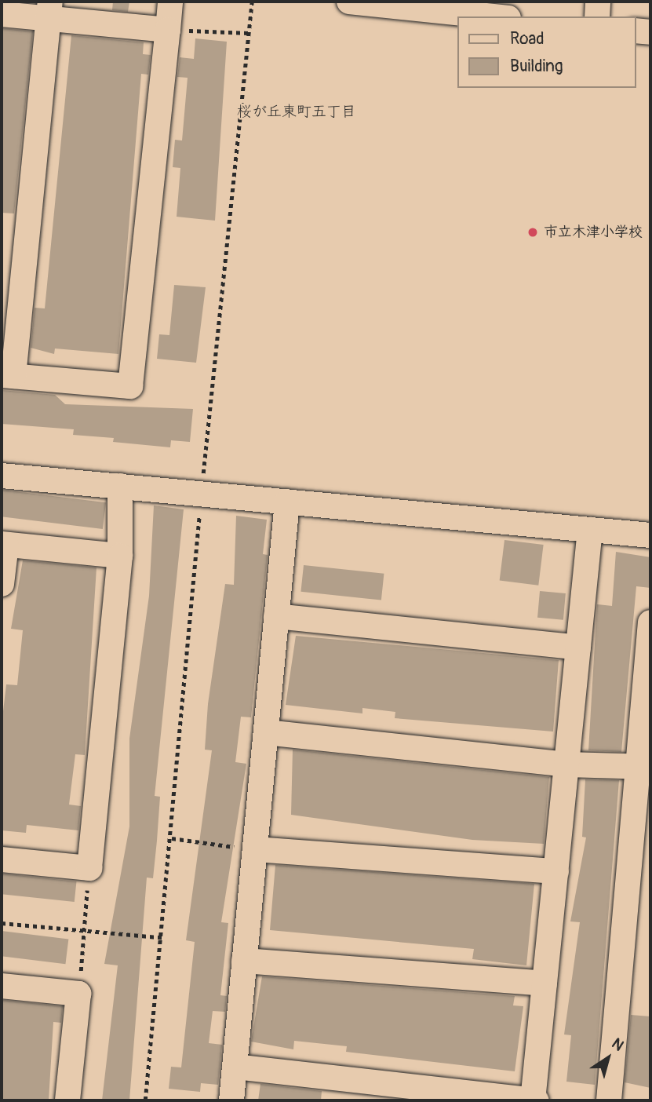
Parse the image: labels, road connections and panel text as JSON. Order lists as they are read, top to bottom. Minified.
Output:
{"districts":["桜が丘東町五丁目"],"places":["市立木津小学校"],"legend":["Road","Building"],"north":"top right"}
